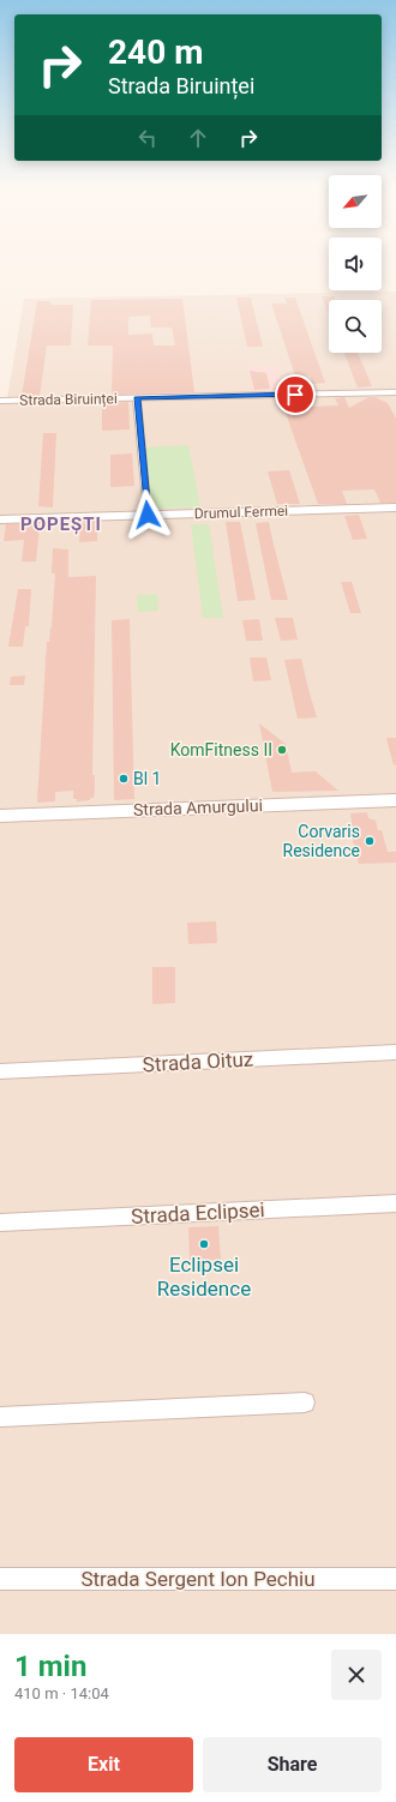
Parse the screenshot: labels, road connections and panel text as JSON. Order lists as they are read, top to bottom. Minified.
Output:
{"streets":{"street":["Strada Biruinței","Drumul Fermei","Strada Amurgului","Strada Oituz","Strada Eclipsei","Strada Sergent Ion Pechiu"]},"districts":["POPEȘTI"],"places":["KomFitness II","Bl 1","Corvaris Residence","Eclipsei Residence"],"north":"bottom left","page":{"turn":["240 m","Strada Biruinței"],"heading":["1 min","410 m · 14:04"],"buttons":["Exit","Share"]}}
